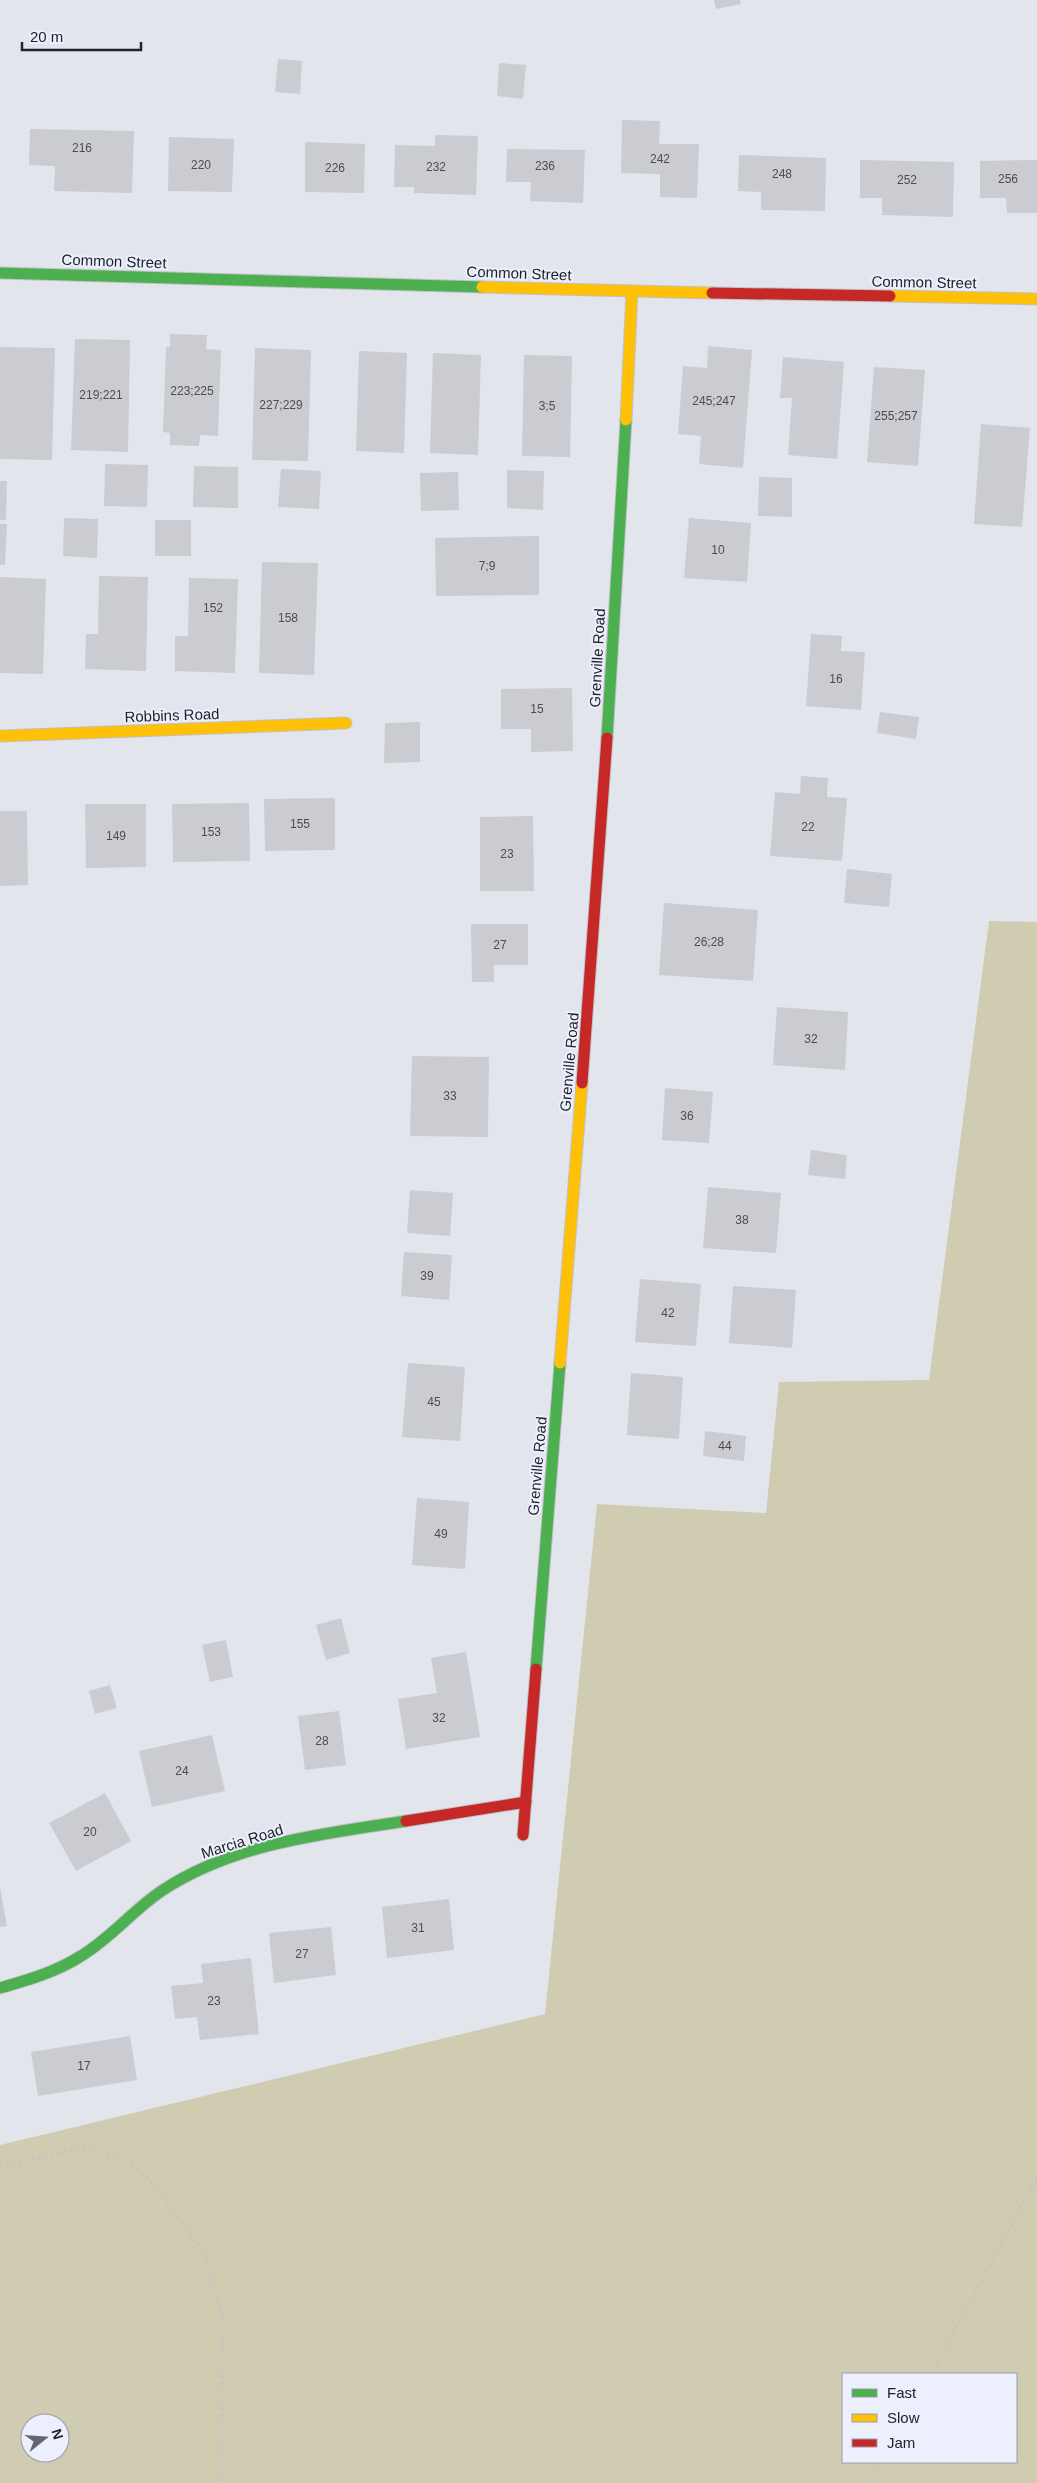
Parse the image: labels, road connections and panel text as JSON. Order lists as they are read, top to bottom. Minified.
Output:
{"streets":{"street":["Common Street","Grenville Road","Robbins Road","Marcia Road"]},"crossings":[["Common Street","Grenville Road"],["Grenville Road","Marcia Road"]],"house_numbers":["216","242","220","236","232","226","248","256","252","223;225","219;221","245;247","227;229","3;5","255;257","10","7;9","152","158","16","15","155","22","153","149","23","26;28","27","32","33","36","38","39","42","45","44","49","32","28","24","20","31","27","23","17"],"legend":["Fast","Slow","Jam"],"scale_bar":"20 m","north":"right"}
